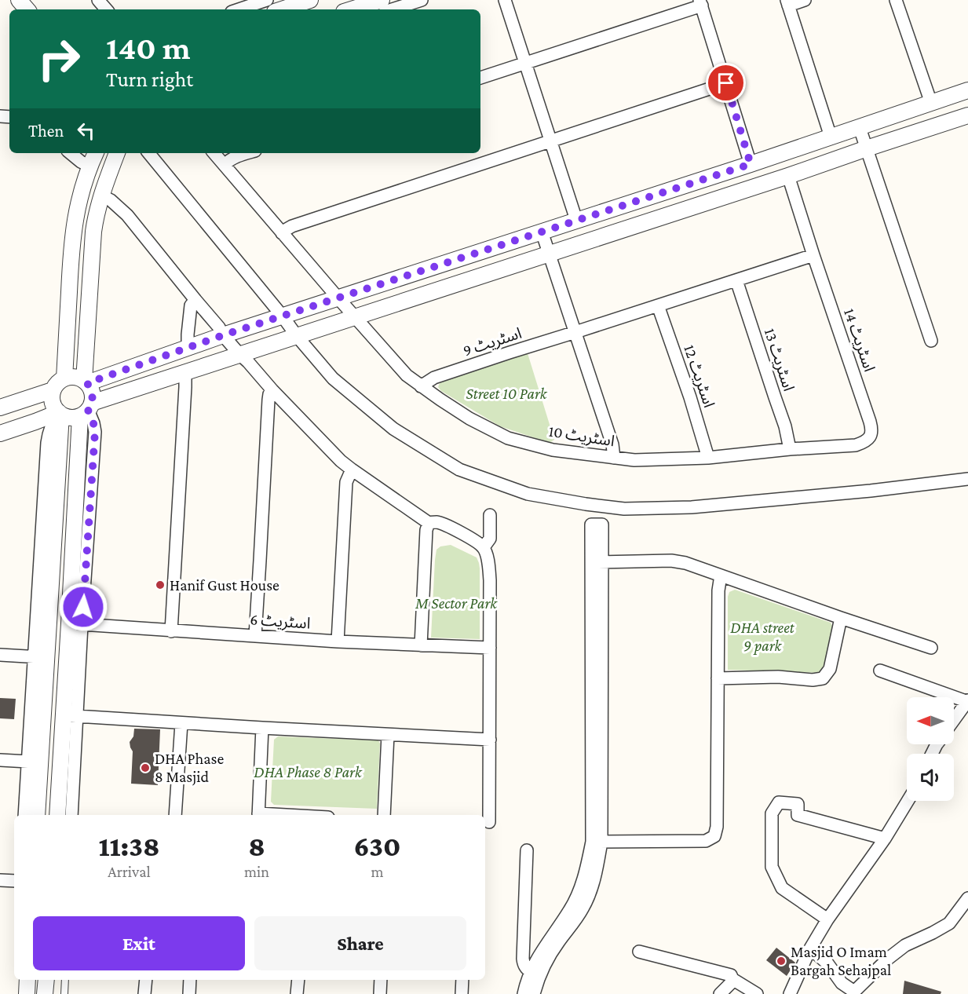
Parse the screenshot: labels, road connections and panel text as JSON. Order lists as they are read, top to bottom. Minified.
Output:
{"streets":{"street":["اسٹریٹ 14","اسٹریٹ 9","اسٹریٹ 13","اسٹریٹ 12","اسٹریٹ 10","اسٹریٹ 6"]},"crossings":[["اسٹریٹ 14","اسٹریٹ 9"],["اسٹریٹ 14","اسٹریٹ 10"],["اسٹریٹ 9","اسٹریٹ 13"],["اسٹریٹ 9","اسٹریٹ 12"],["اسٹریٹ 9","اسٹریٹ 10"],["اسٹریٹ 13","اسٹریٹ 10"],["اسٹریٹ 12","اسٹریٹ 10"]],"parks":["Street 10 Park","M Sector Park","DHA street 9 park","DHA Phase 8 Park"],"places":["Hanif Gust House","DHA Phase 8 Masjid","Masjid O Imam Bargah Sehajpal"],"north":"left","page":{"turn":["140 m","Turn right"],"then":"Then","eta":["11:38","Arrival","8","min","630","m"],"buttons":["Exit","Share"]}}
